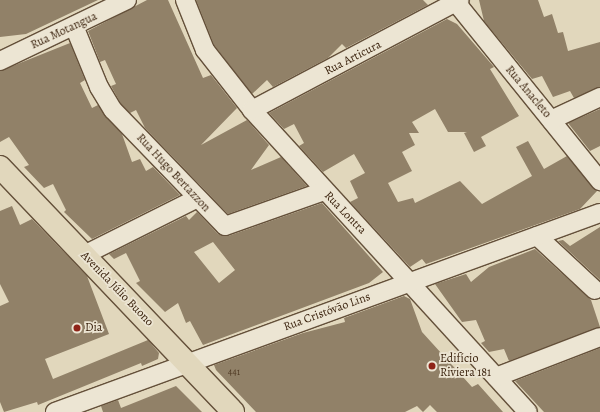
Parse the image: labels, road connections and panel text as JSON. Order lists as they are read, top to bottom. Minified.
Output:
{"streets":{"main road":["Avenida Júlio Buono"],"street":["Rua Motangua","Rua Articura","Rua Anacleto","Rua Hugo Bertazzon","Rua Lontra","Rua Cristóvão Lins"]},"crossings":[["Rua Motangua","Rua Hugo Bertazzon"],["Rua Articura","Rua Anacleto"],["Rua Articura","Rua Lontra"],["Rua Hugo Bertazzon","Rua Lontra"],["Rua Lontra","Rua Cristóvão Lins"],["Avenida Júlio Buono","Rua Cristóvão Lins"]],"places":["Dia","Edifício Riviera 181"],"house_numbers":["441"]}
